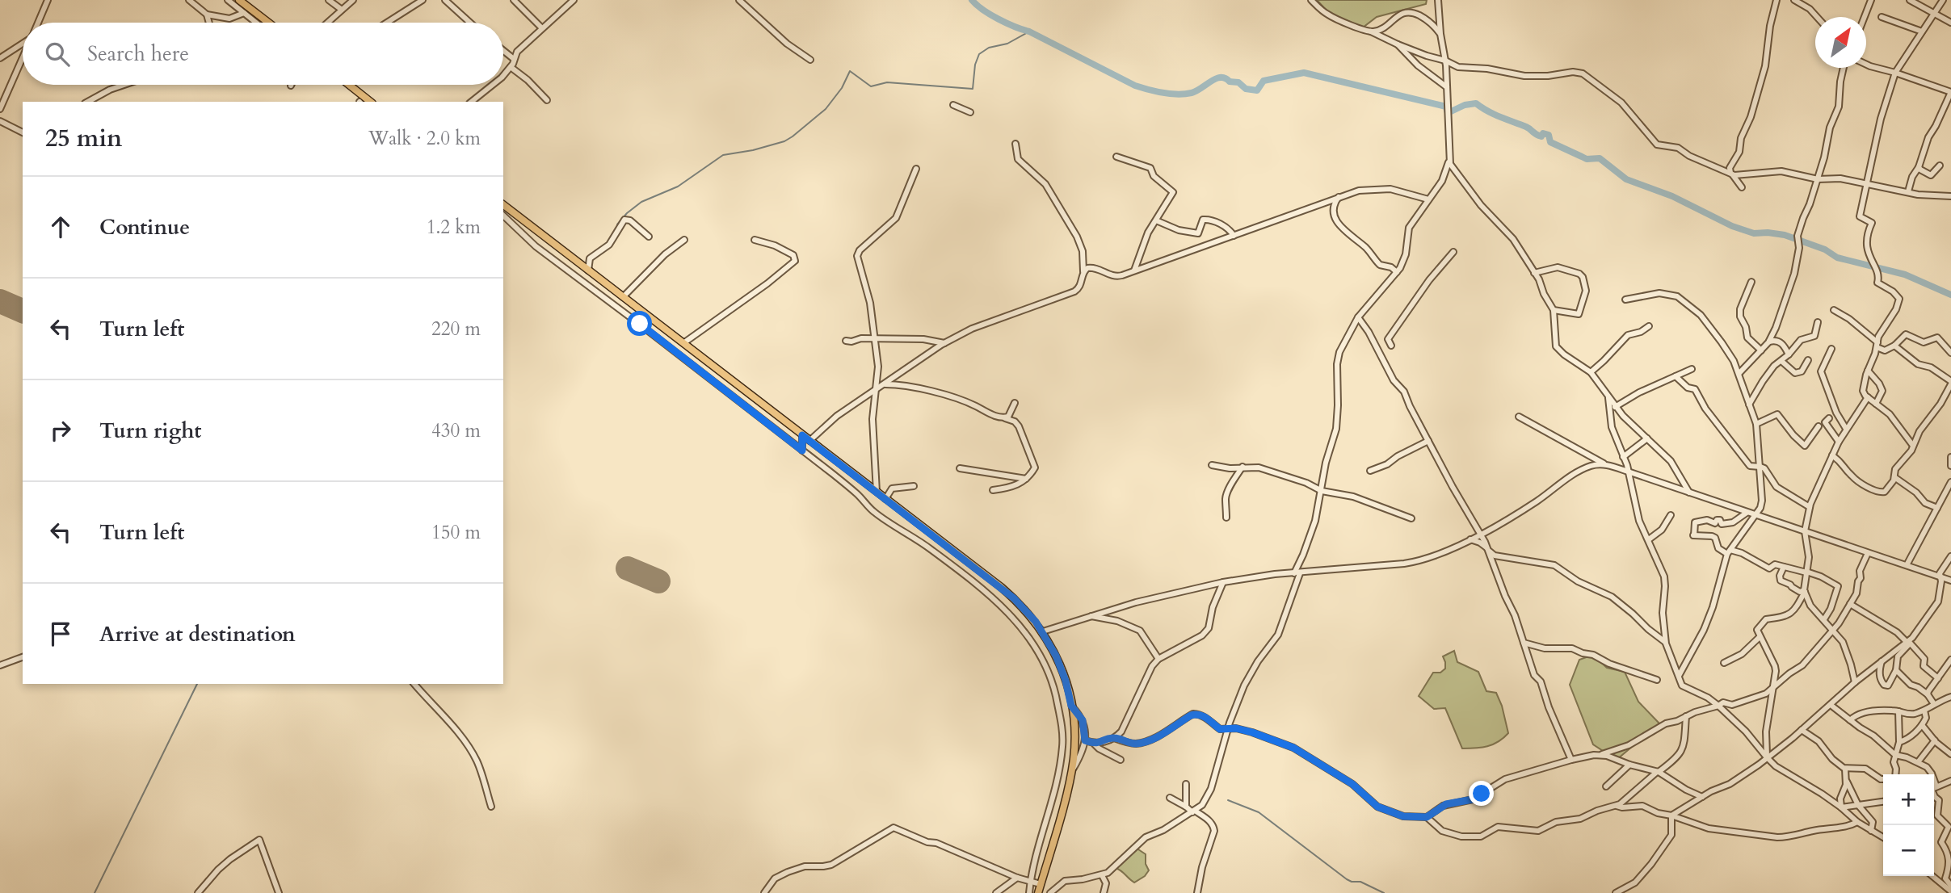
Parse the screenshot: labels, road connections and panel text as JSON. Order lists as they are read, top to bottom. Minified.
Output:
{"north":"top right","page":{"search":"Search here","heading":["25 min","Walk · 2.0 km"],"list":[["Continue","1.2 km"],["Turn left","220 m"],["Turn right","430 m"],["Turn left","150 m"],"Arrive at destination"],"map_buttons":["+","−"]}}
